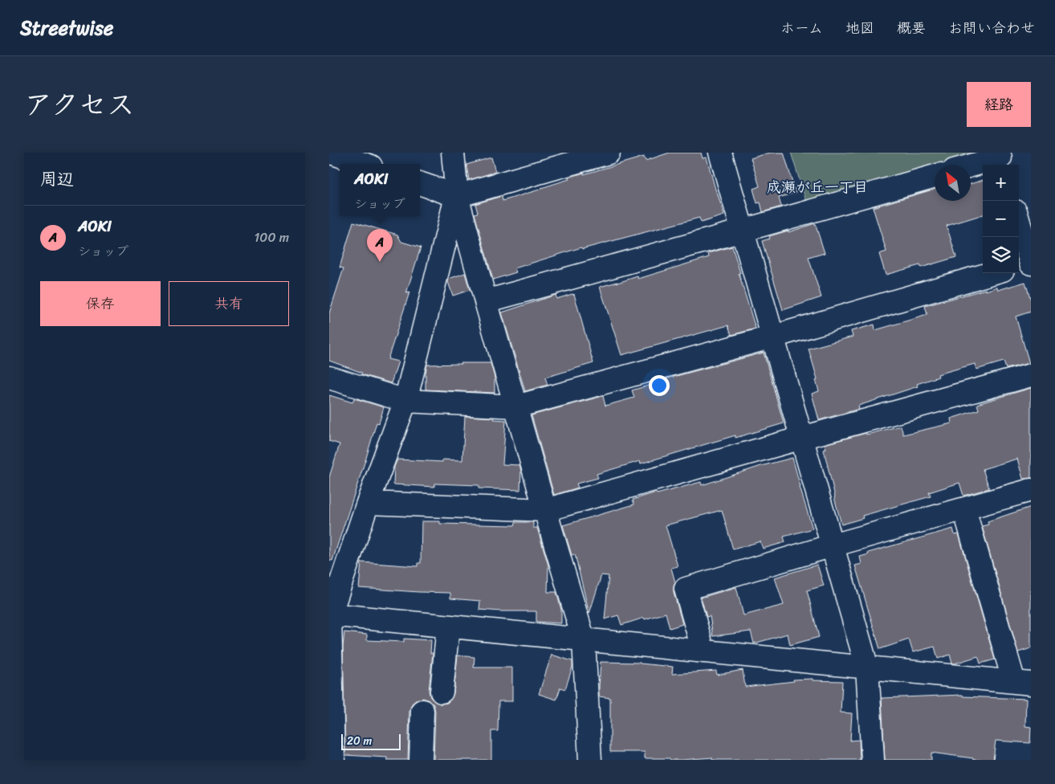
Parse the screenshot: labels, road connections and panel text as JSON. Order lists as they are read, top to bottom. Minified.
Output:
{"districts":["成瀬が丘一丁目"],"scale_bar":"20 m","north":"top left","page":{"header":"Streetwise","nav":["ホーム","地図","概要","お問い合わせ"],"title":"アクセス","buttons":["経路",["保存","共有"]],"heading":"周辺","popup":["AOKI","ショップ"],"map_buttons":["+","−"],"list":[{"mark":"A","name":"AOKI","note":"ショップ","value":"100 m"}],"pins":"A","scale":"20 m"}}
